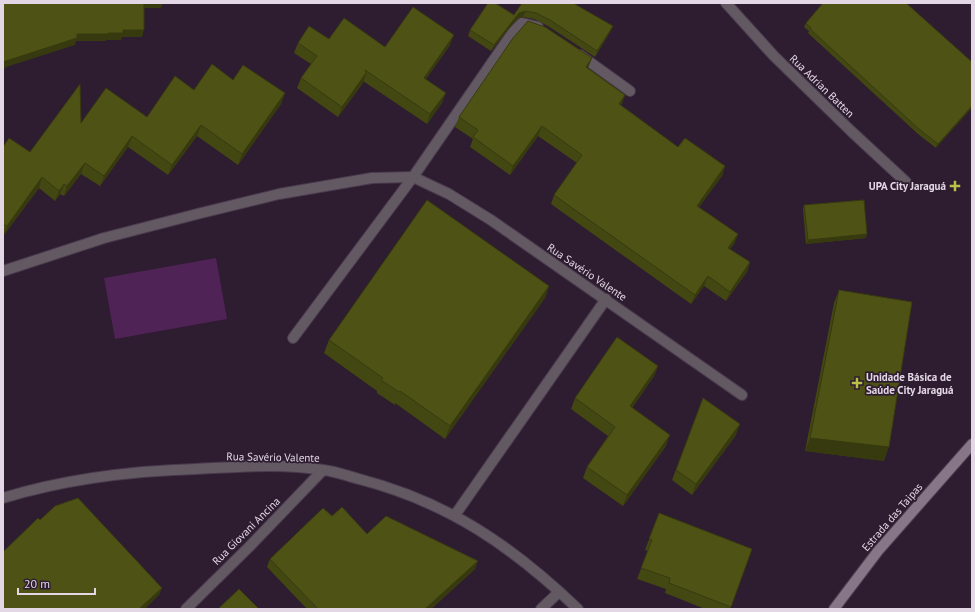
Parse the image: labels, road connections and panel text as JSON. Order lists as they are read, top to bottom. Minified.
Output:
{"streets":{"main road":["Estrada das Taipas"],"street":["Rua Adrian Batten","Rua Savério Valente","Rua Giovani Ancina"]},"crossings":[["Rua Savério Valente","Rua Giovani Ancina"]],"places":{"health":["UPA City Jaraguá","Unidade Básica de Saúde City Jaraguá"]},"scale_bar":"20 m"}
